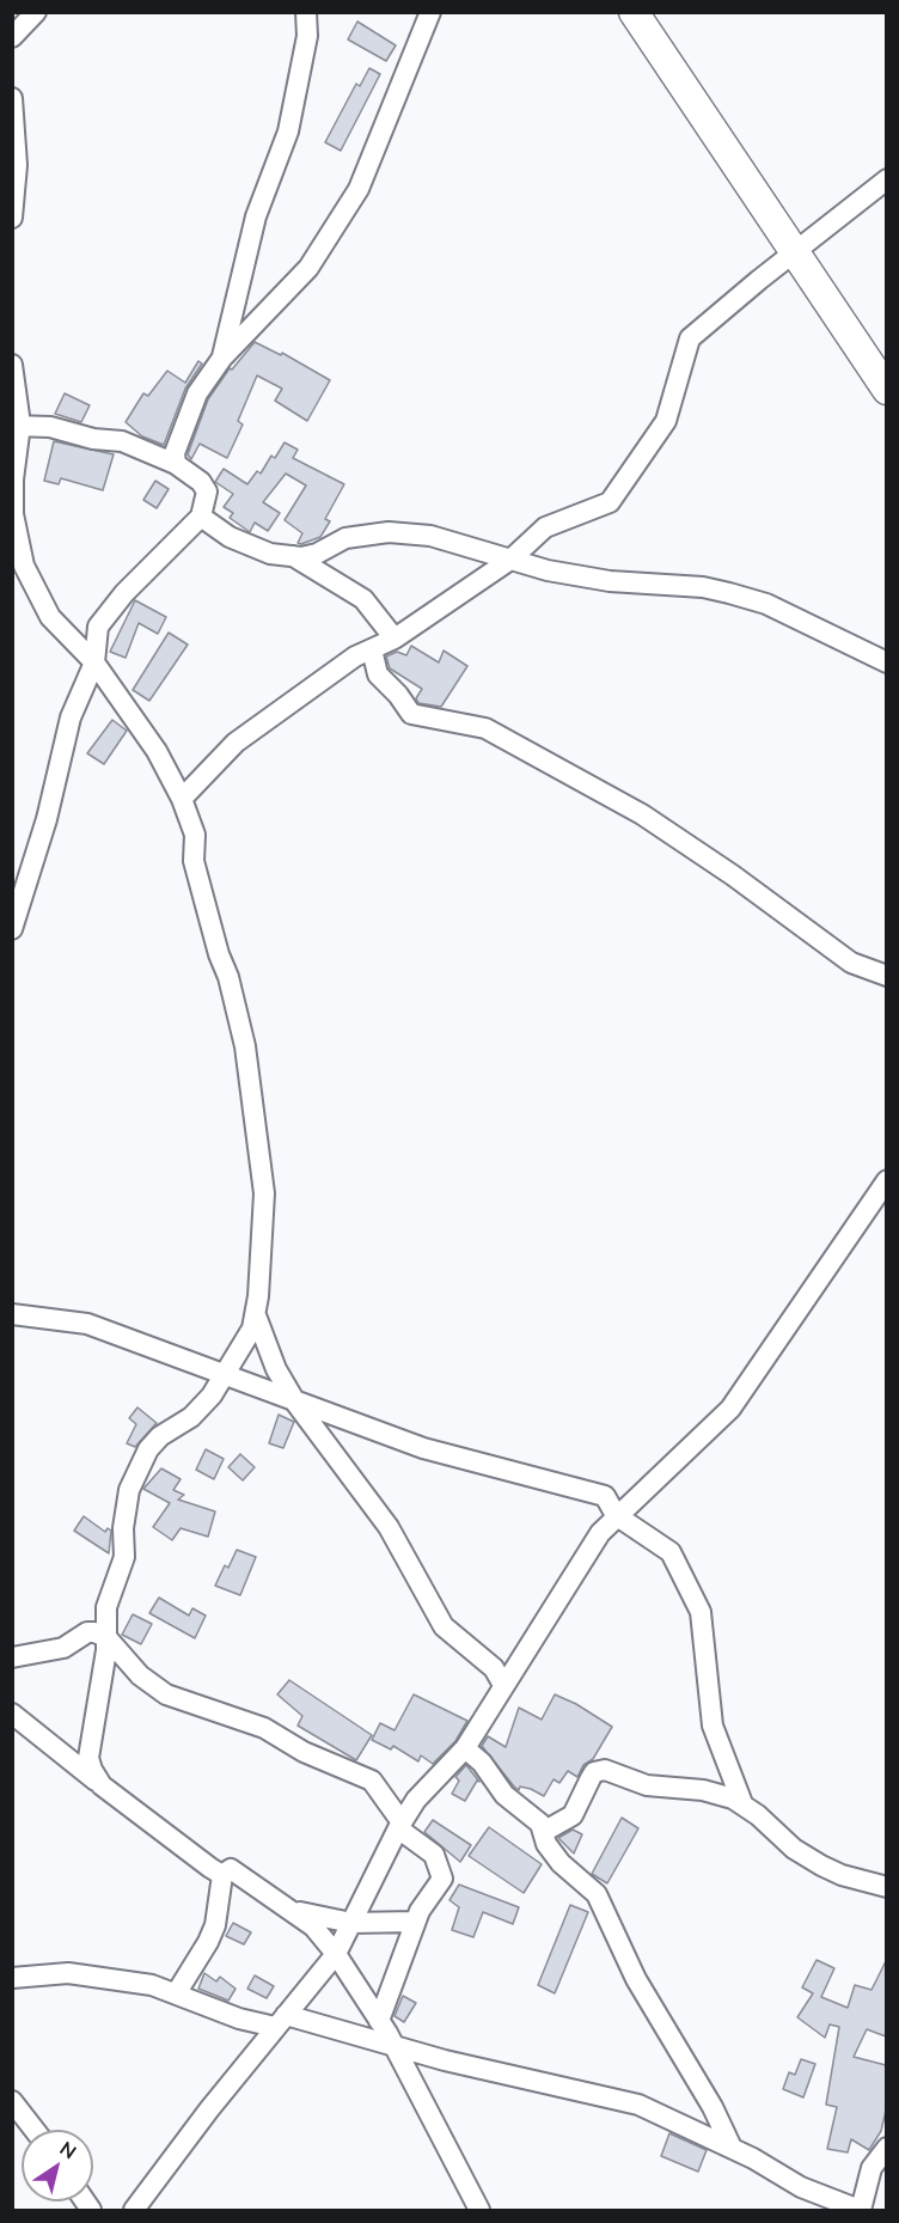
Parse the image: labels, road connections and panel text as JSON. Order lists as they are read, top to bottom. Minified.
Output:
{"north":"top right"}
